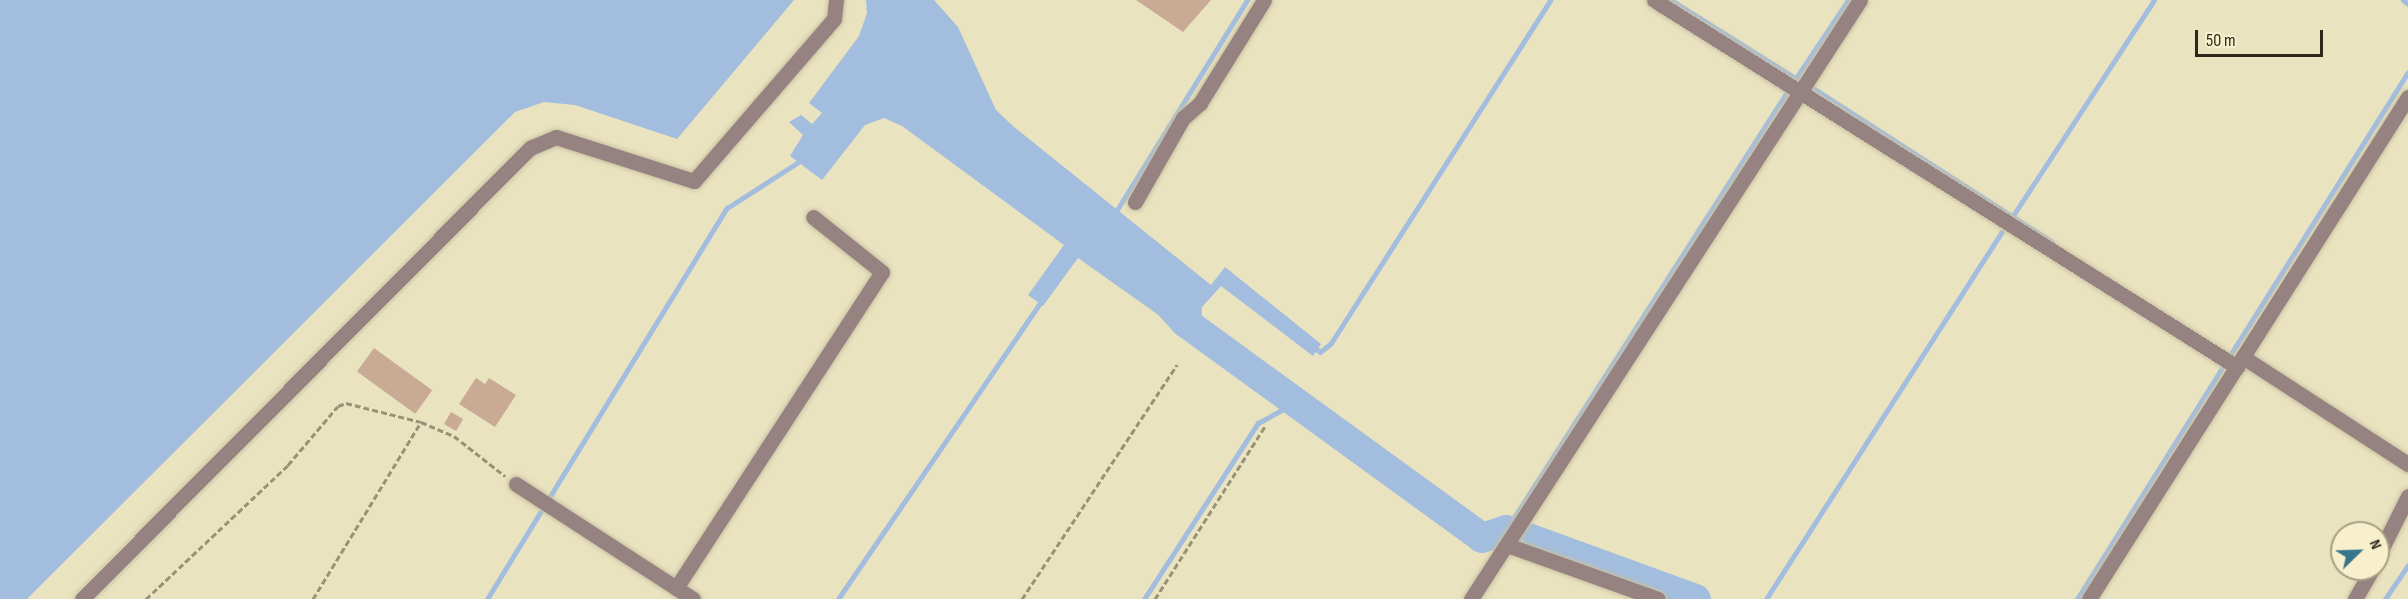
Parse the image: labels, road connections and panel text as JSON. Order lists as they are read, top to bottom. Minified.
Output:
{"scale_bar":"50 m","north":"top right"}
